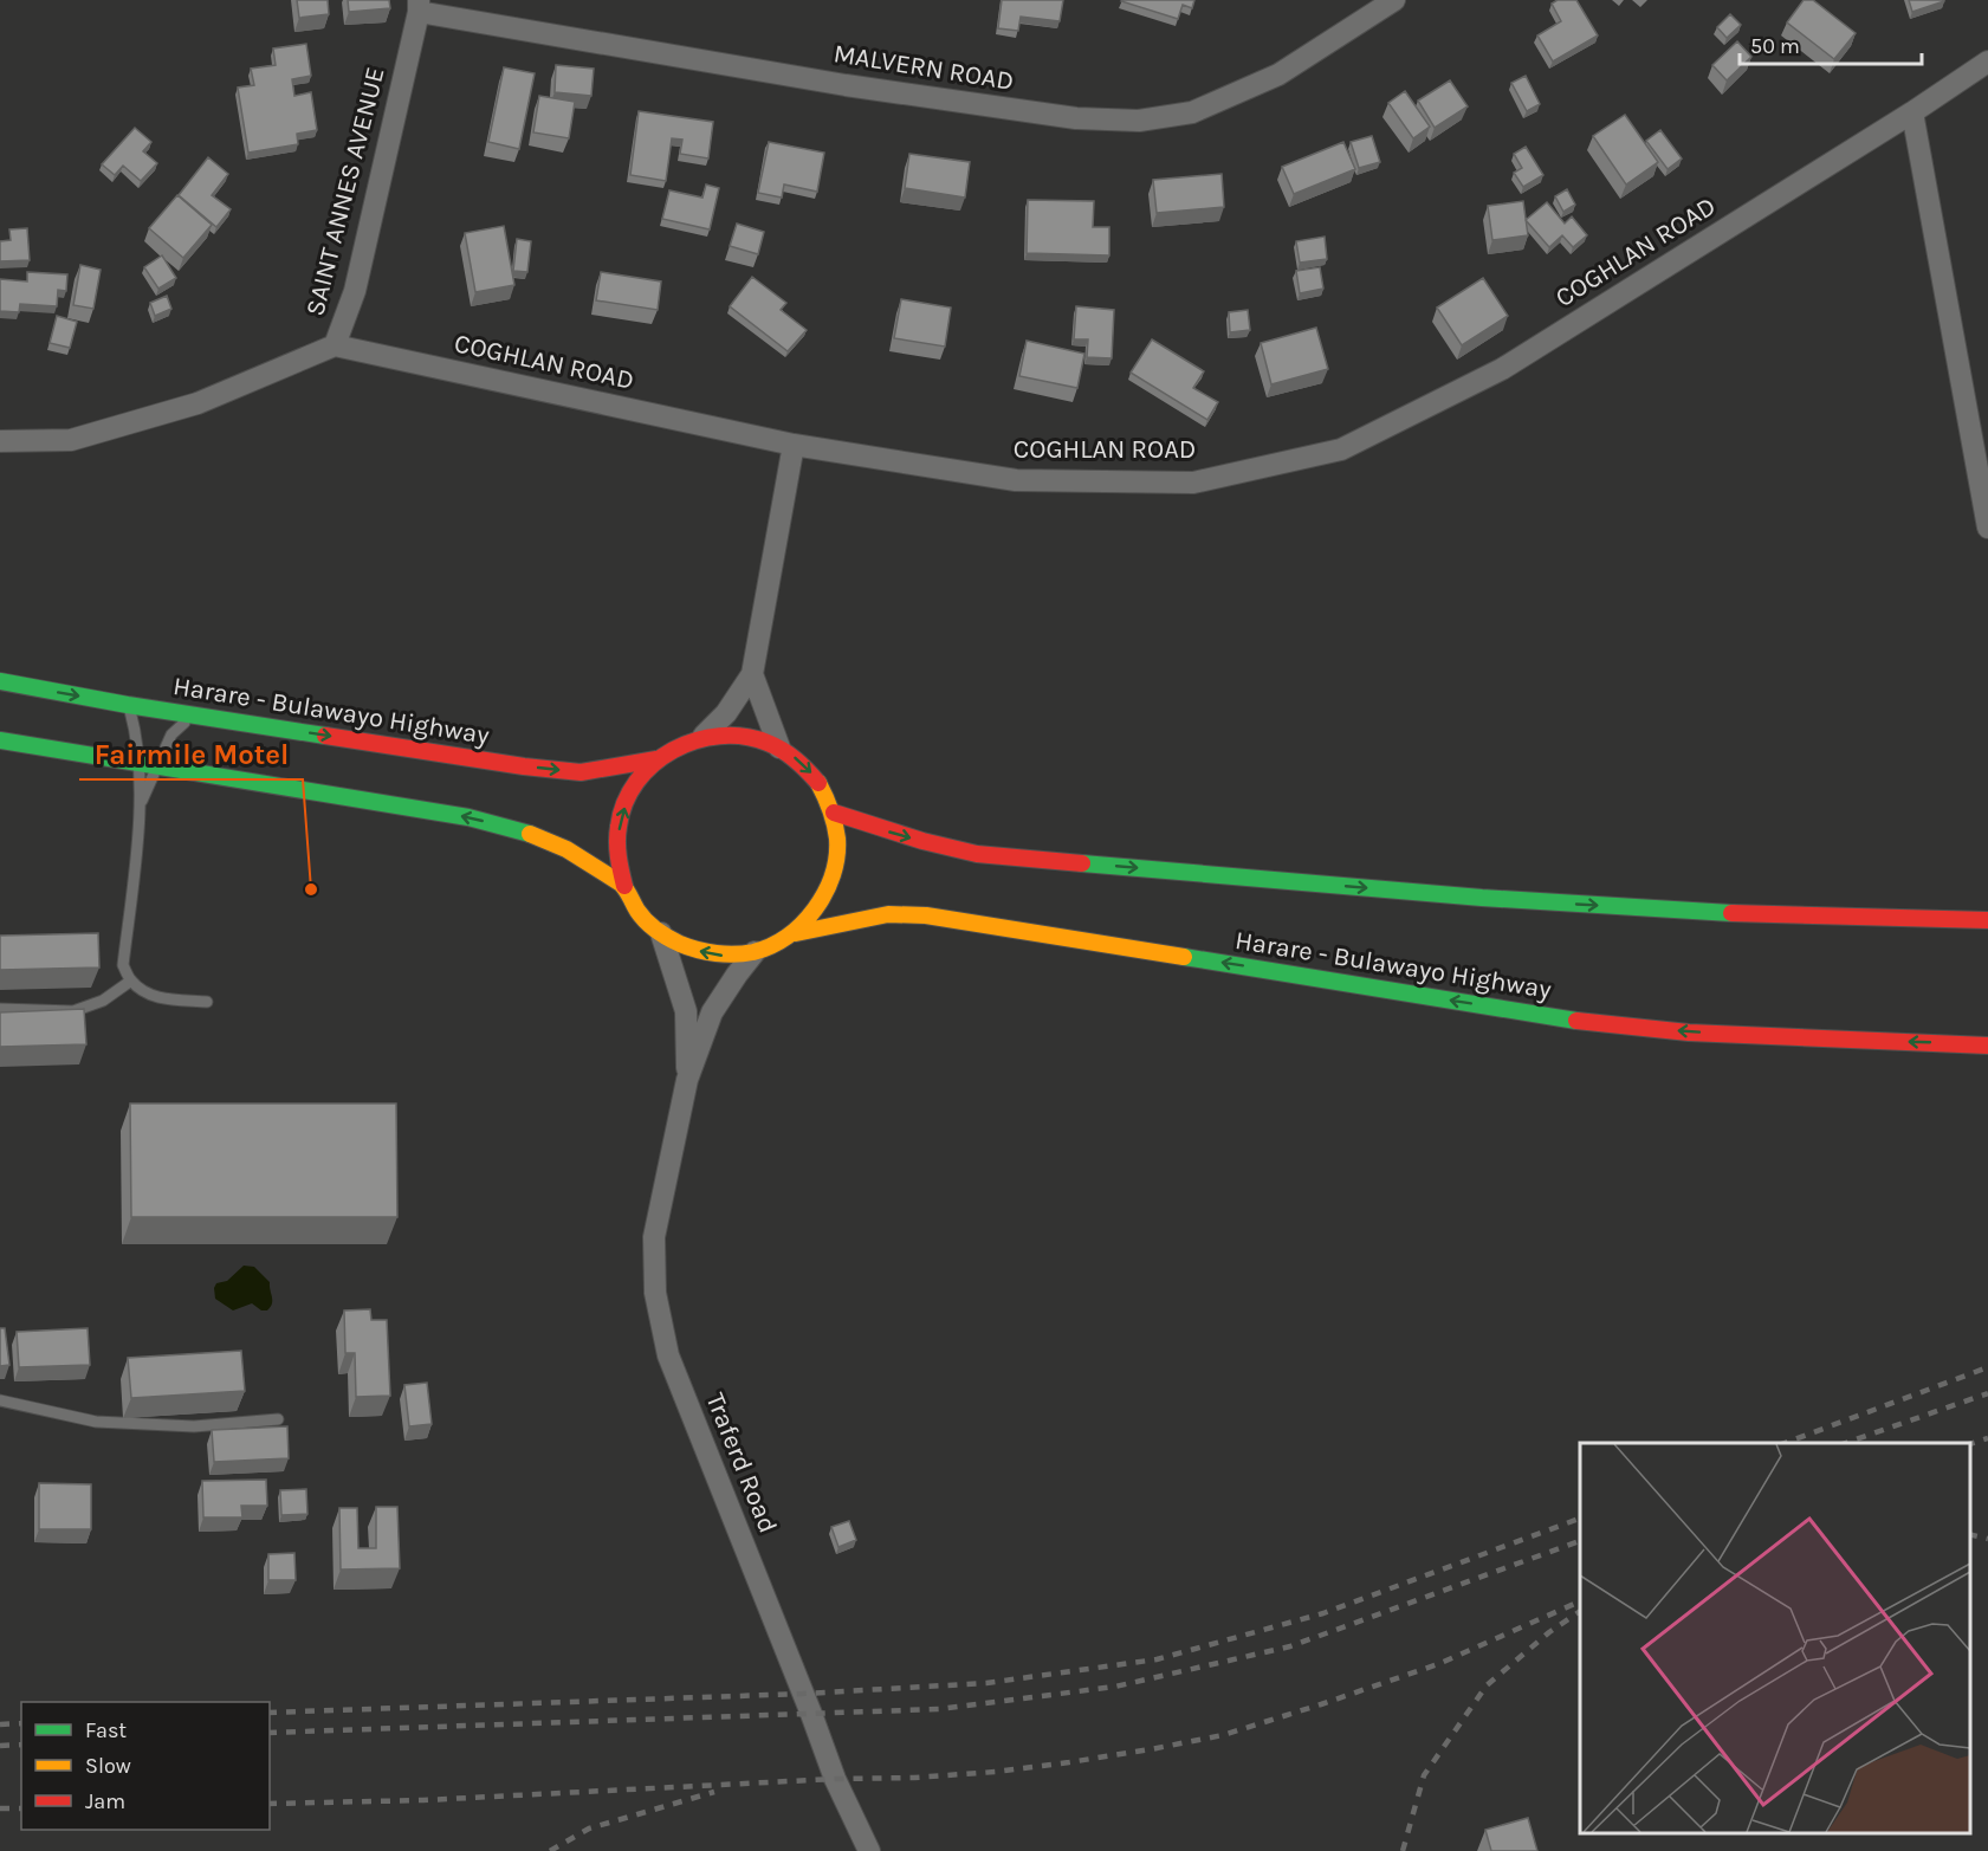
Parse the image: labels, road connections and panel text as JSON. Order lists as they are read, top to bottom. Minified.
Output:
{"streets":{"highway":["Harare - Bulawayo Highway"],"street":["MALVERN ROAD","SAINT ANNES AVENUE","COGHLAN ROAD","Traferd Road"]},"crossings":[["MALVERN ROAD","SAINT ANNES AVENUE"],["SAINT ANNES AVENUE","COGHLAN ROAD"],["Harare - Bulawayo Highway","Traferd Road"]],"places":["Fairmile Motel"],"legend":["Fast","Slow","Jam"],"scale_bar":"50 m"}
